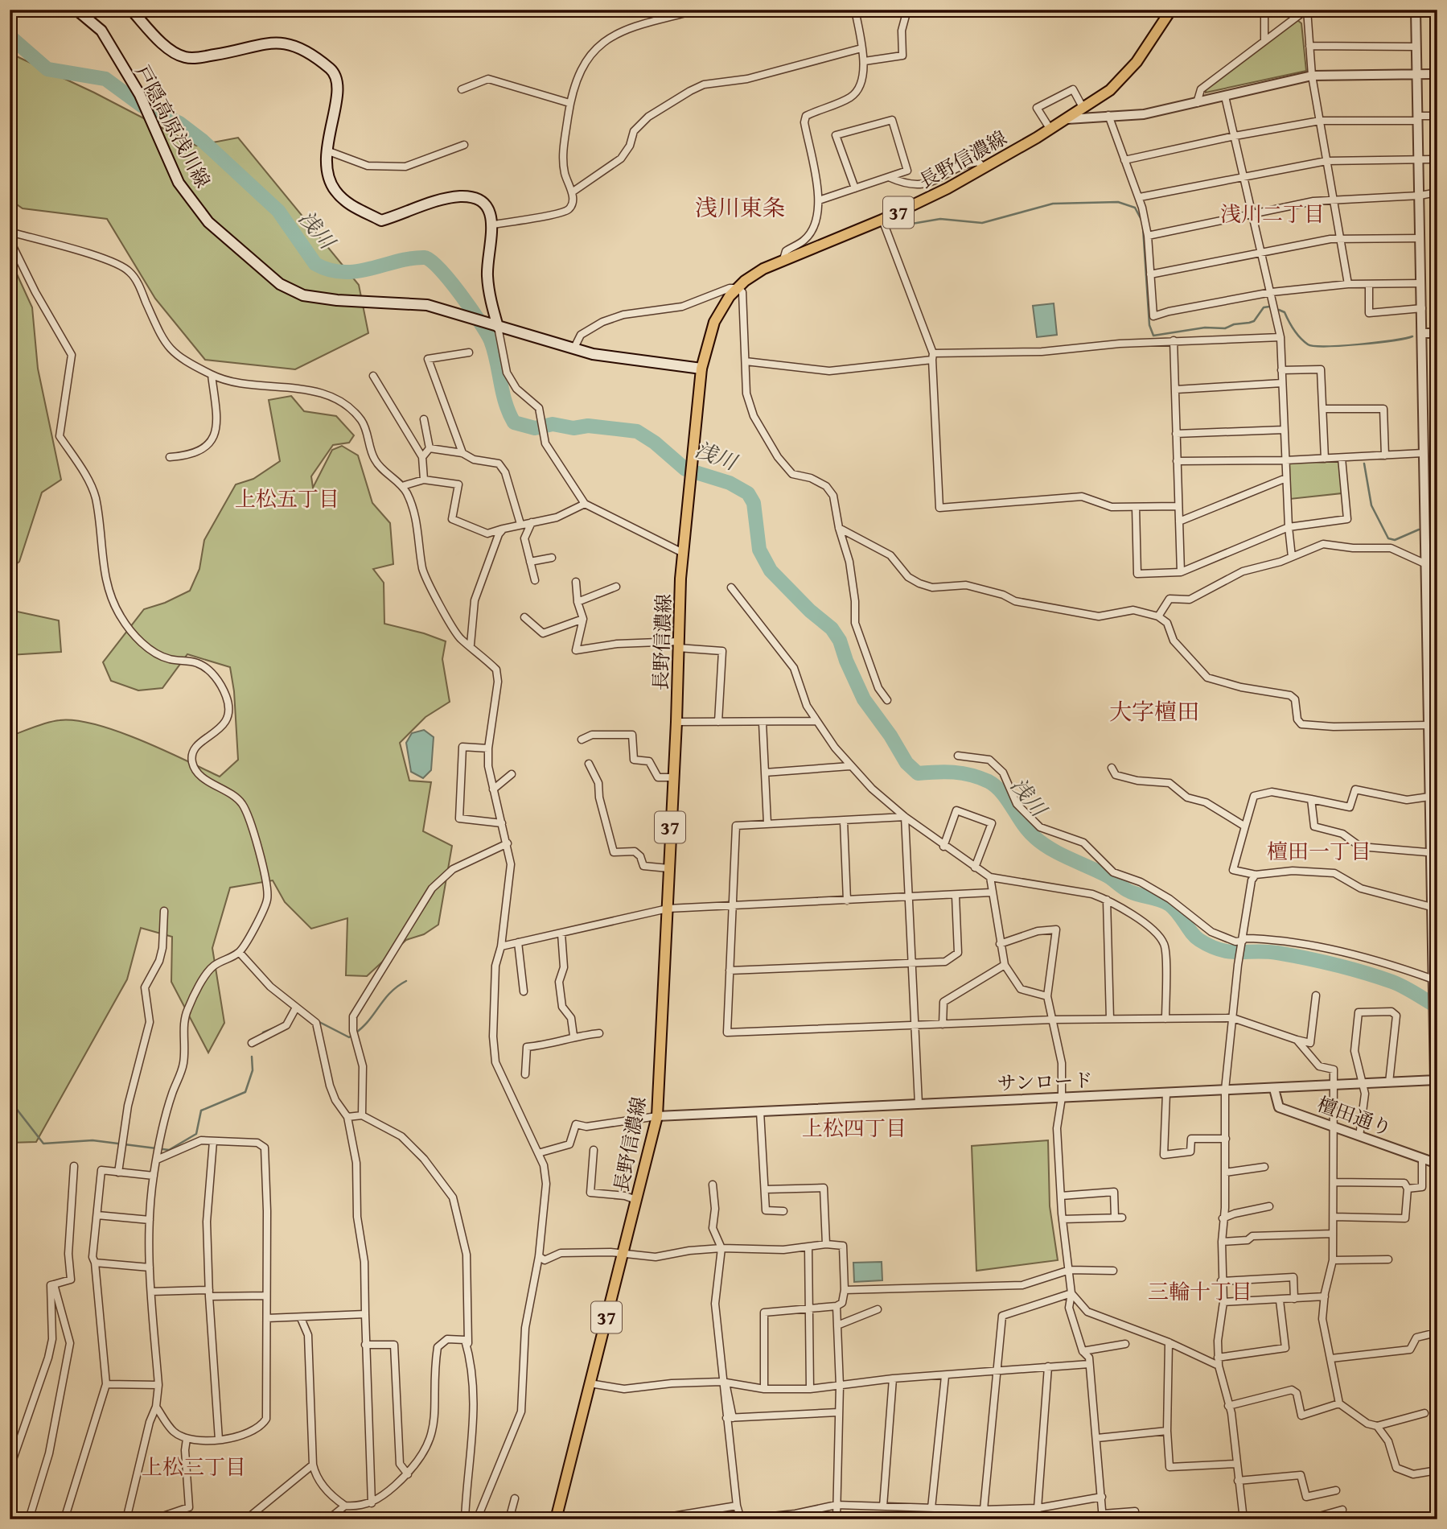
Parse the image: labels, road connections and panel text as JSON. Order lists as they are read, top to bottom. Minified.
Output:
{"streets":{"main road":["戸隠高原浅川線","長野信濃線","37"],"street":["サンロード","檀田通り"]},"crossings":[["戸隠高原浅川線","長野信濃線"],["長野信濃線","サンロード"],["サンロード","檀田通り"]],"districts":["浅川東条","浅川二丁目","上松五丁目","大字檀田","檀田一丁目","上松四丁目","三輪十丁目","上松三丁目"],"water":["浅川"]}
